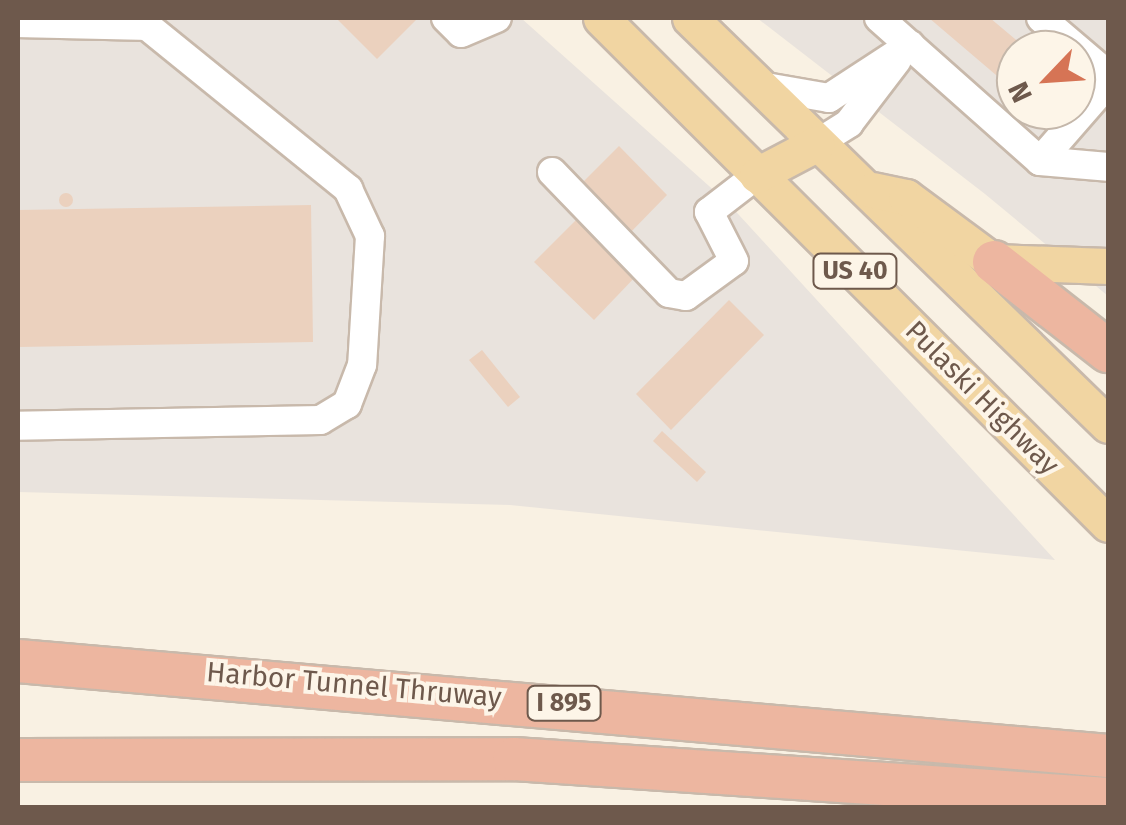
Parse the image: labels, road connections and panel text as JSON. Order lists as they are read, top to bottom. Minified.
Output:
{"streets":{"highway":["Harbor Tunnel Thruway","I 895"],"main road":["US 40","Pulaski Highway"]},"north":"bottom left"}
